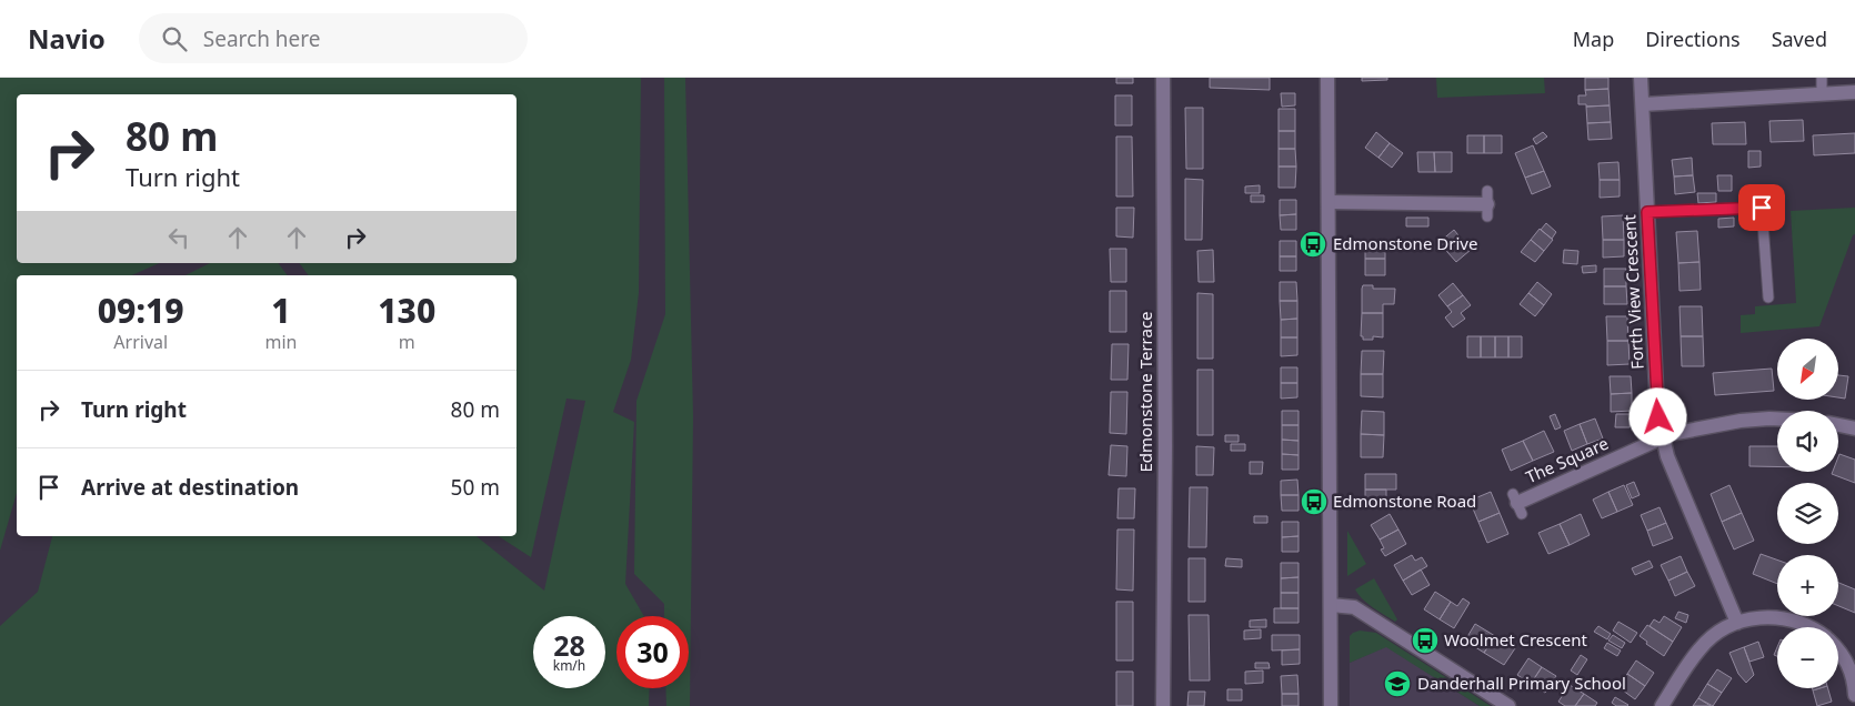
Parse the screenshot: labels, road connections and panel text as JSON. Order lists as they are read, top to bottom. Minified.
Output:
{"streets":{"street":["Forth View Crescent","Edmonstone Terrace","The Square"]},"crossings":[["Forth View Crescent","The Square"]],"places":{"bus stop":["Edmonstone Drive","Edmonstone Road","Woolmet Crescent"],"school or university":["Danderhall Primary School"]},"north":"bottom left","page":{"header":"Navio","search":"Search here","nav":["Map","Directions","Saved"],"turn":["80 m","Turn right"],"eta":["09:19","Arrival","1","min","130","m"],"map_buttons":["+","−"],"list":[{"name":"Turn right","value":"80 m"},{"name":"Arrive at destination","value":"50 m"}],"speed":"28 km/h","limit":"30"}}
